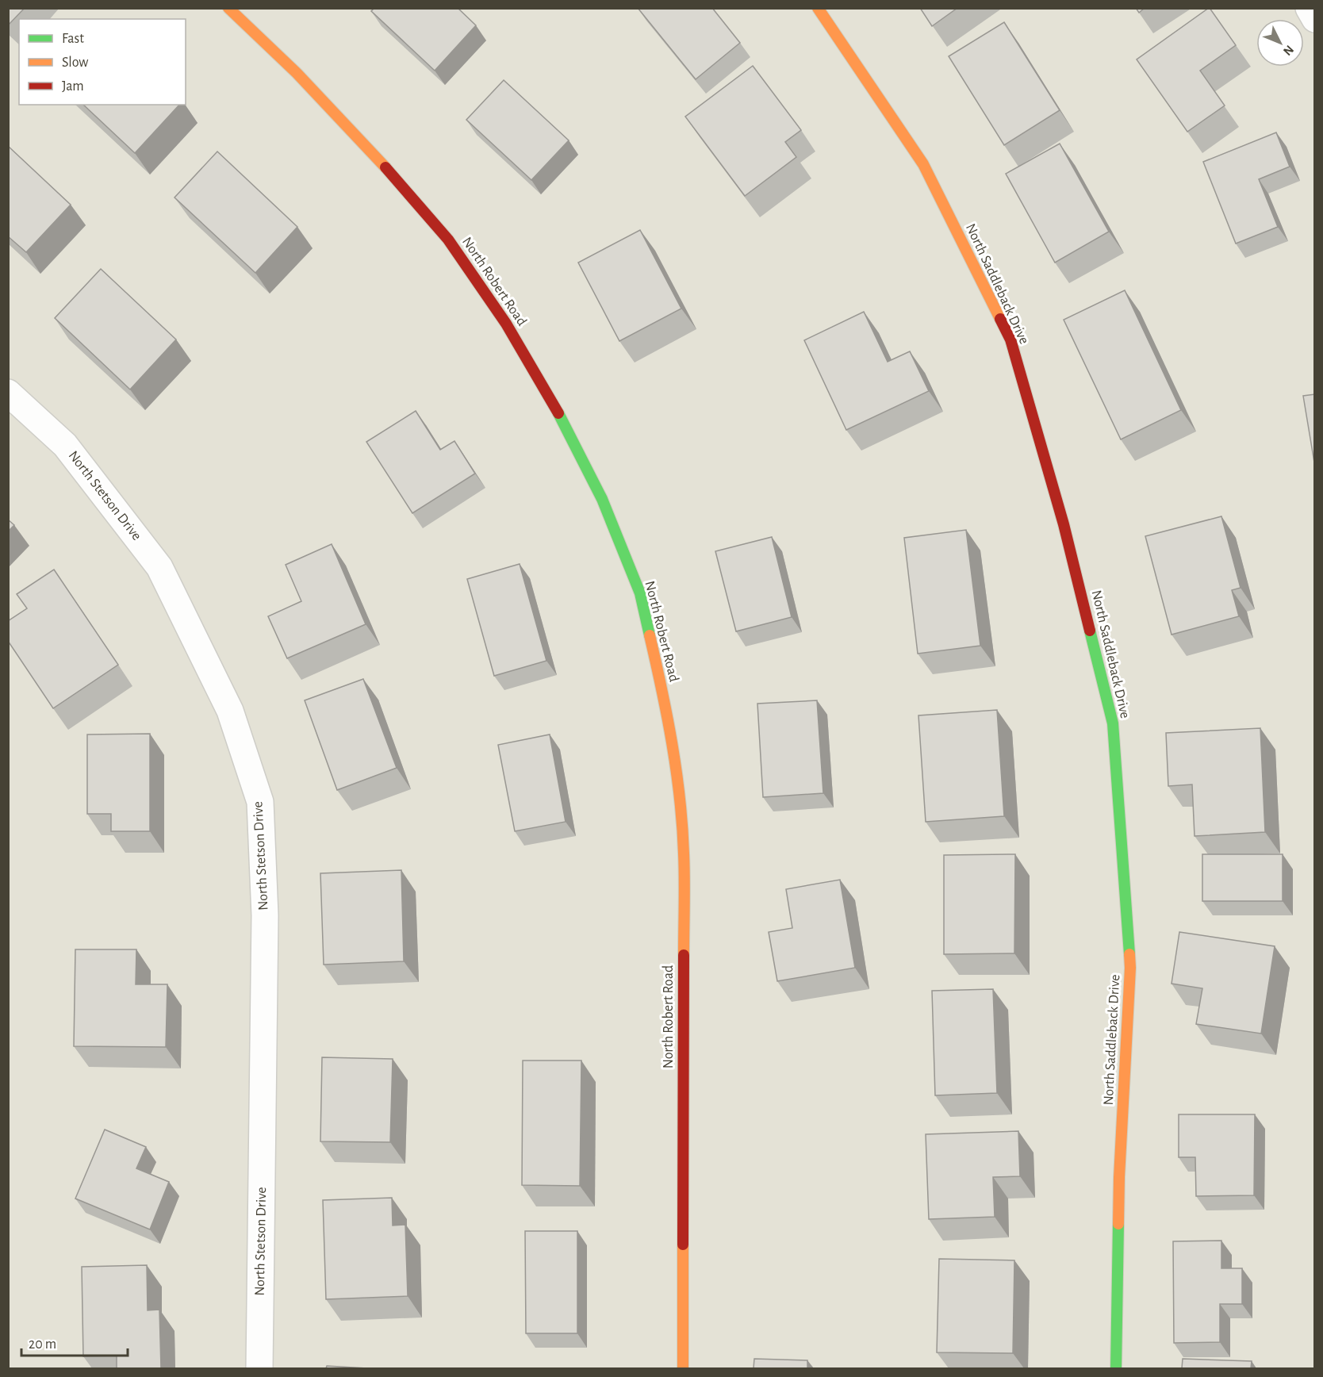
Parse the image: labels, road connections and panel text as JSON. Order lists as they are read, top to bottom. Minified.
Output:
{"streets":{"main road":["North Robert Road","North Saddleback Drive"],"street":["North Stetson Drive"]},"legend":["Fast","Slow","Jam"],"scale_bar":"20 m","north":"bottom right"}
